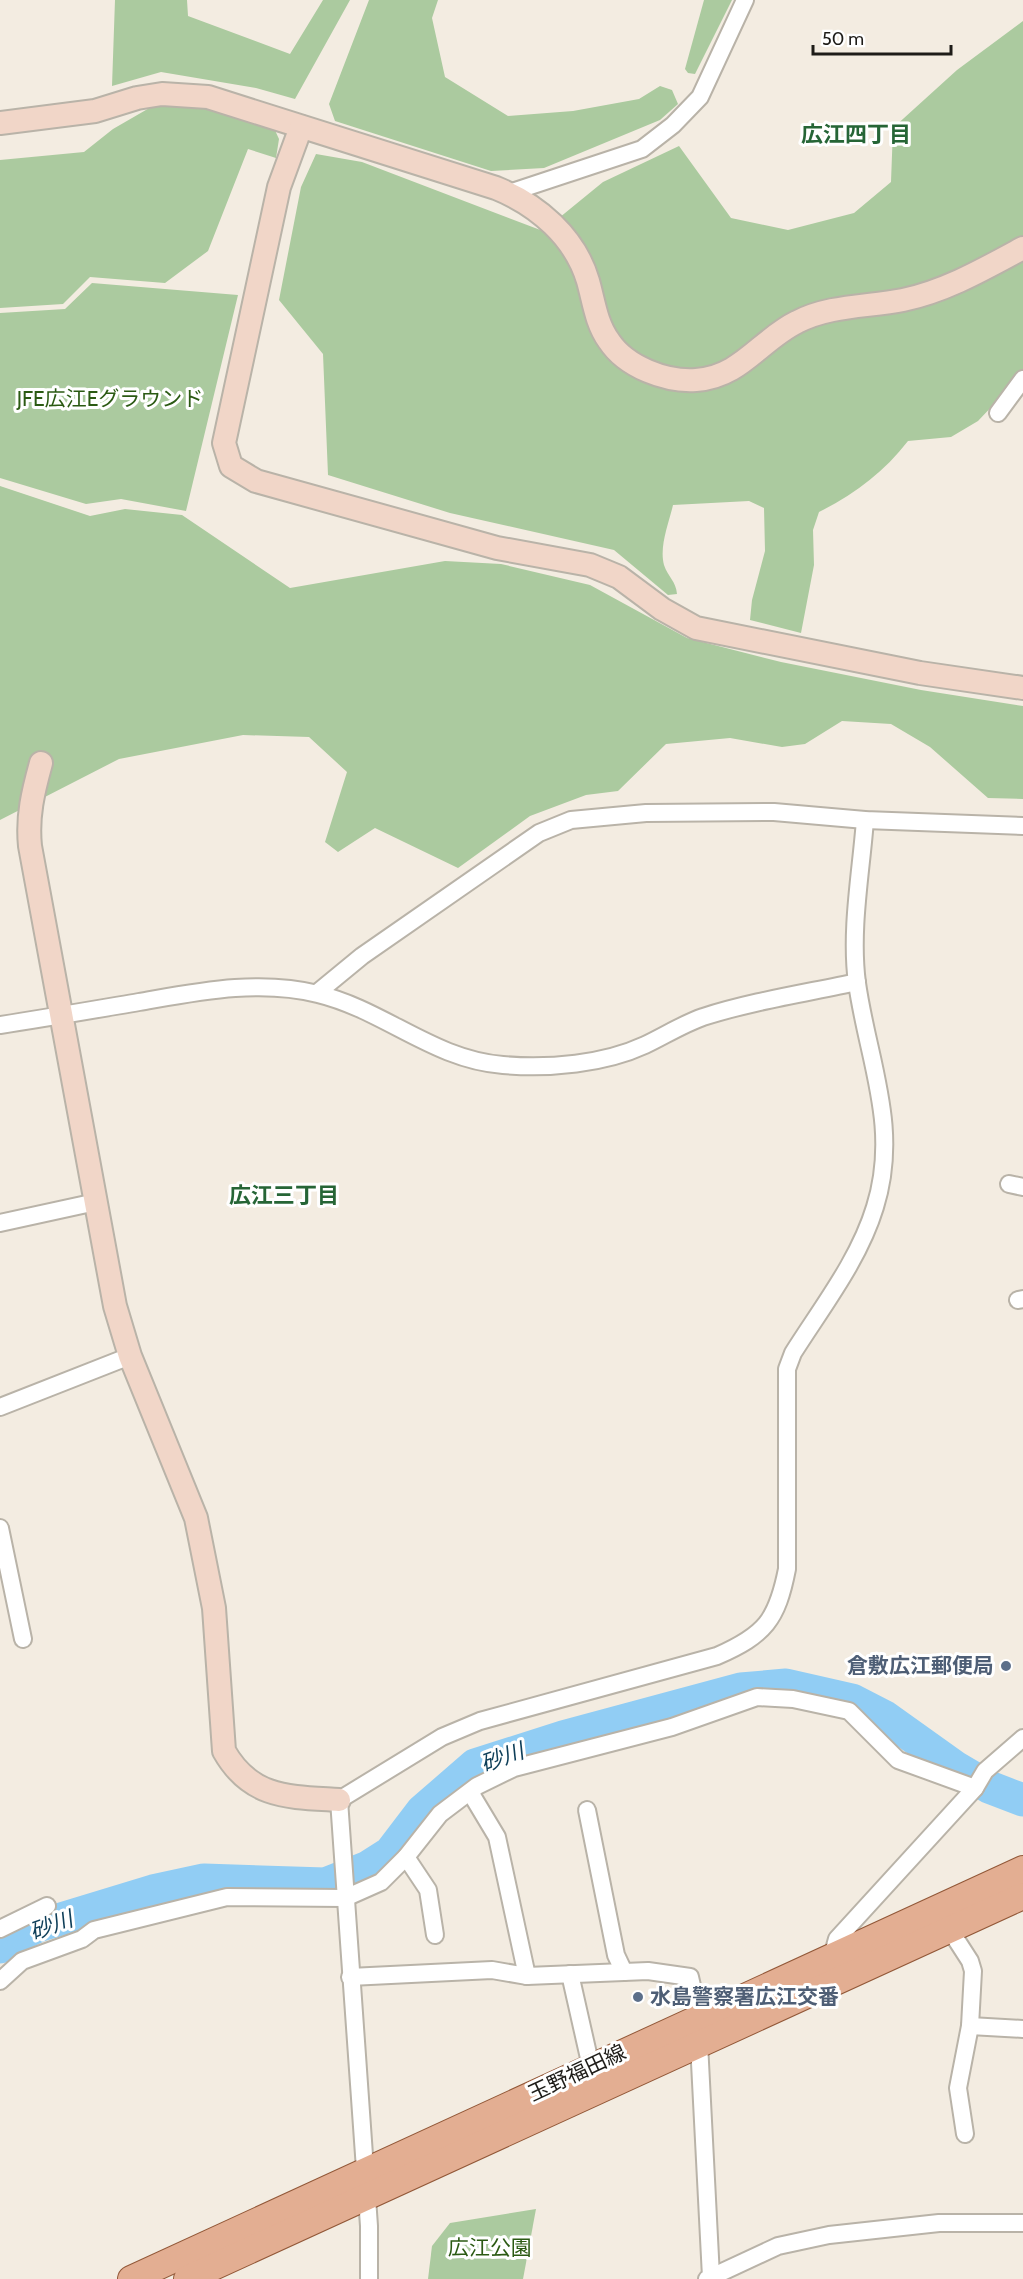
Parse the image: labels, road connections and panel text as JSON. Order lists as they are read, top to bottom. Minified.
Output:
{"streets":{"main road":["玉野福田線"]},"districts":["広江四丁目","広江三丁目"],"water":["砂川"],"parks":["JFE広江Eグラウンド","広江公園"],"places":["倉敷広江郵便局","水島警察署広江交番"],"scale_bar":"50 m"}
